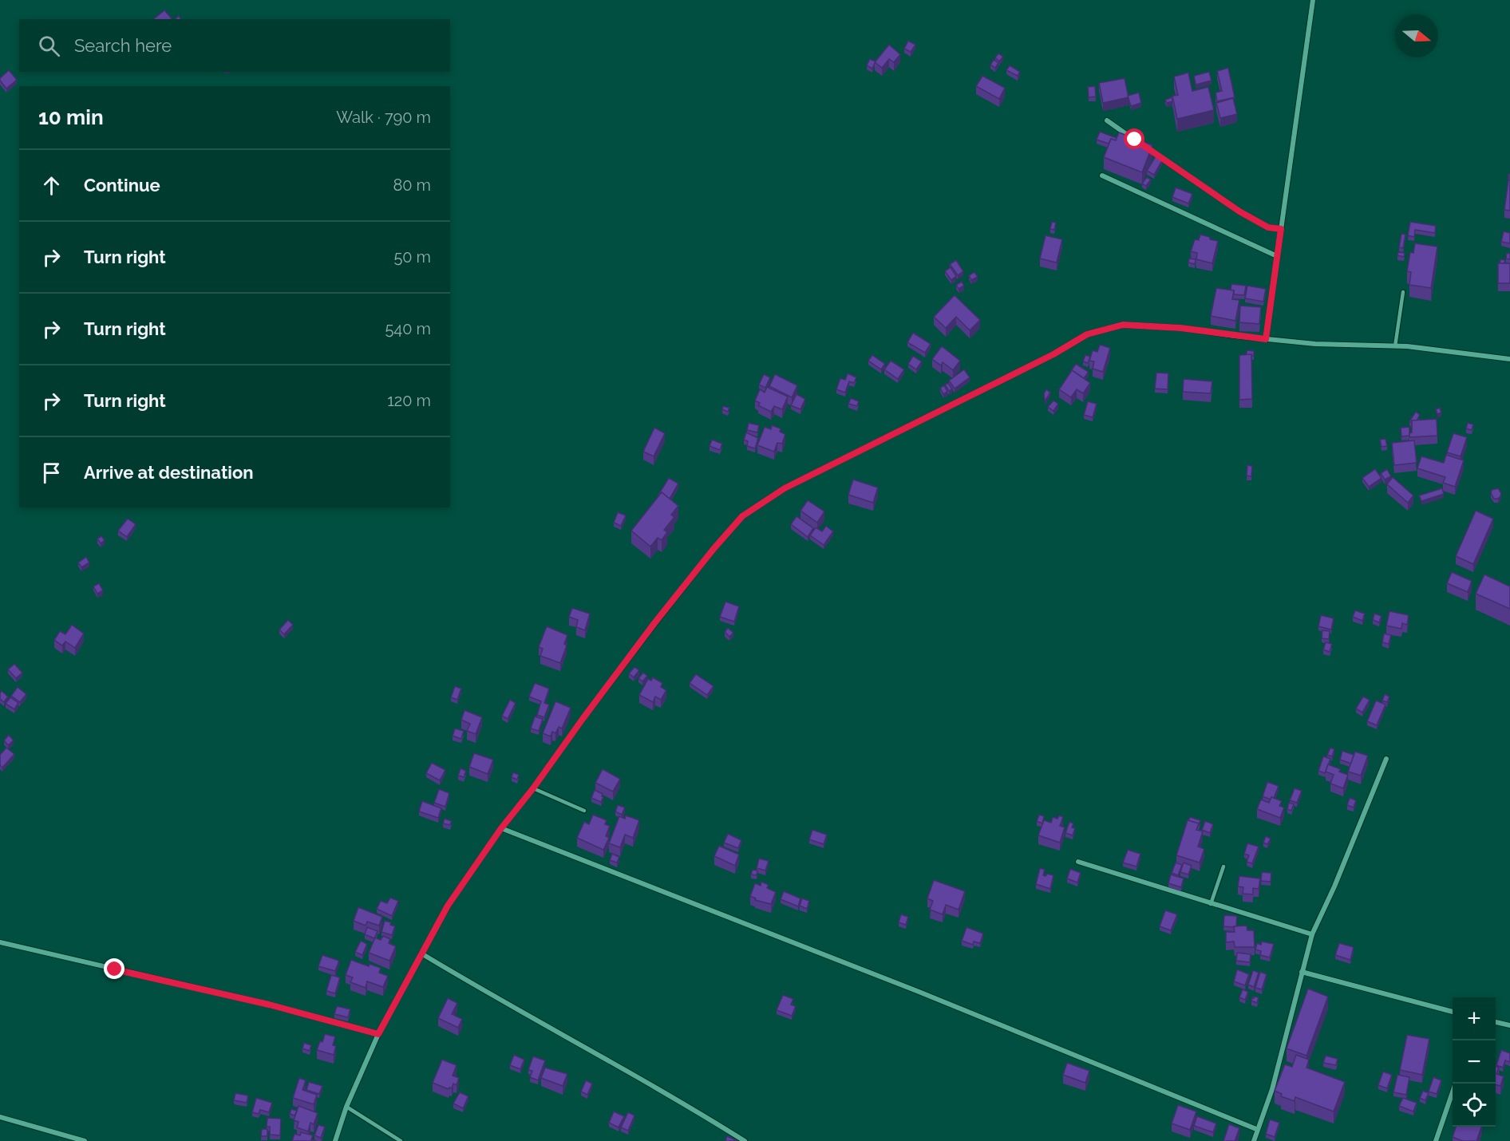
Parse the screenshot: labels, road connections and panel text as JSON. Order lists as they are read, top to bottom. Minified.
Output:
{"north":"right","page":{"search":"Search here","heading":["10 min","Walk · 790 m"],"list":[["Continue","80 m"],["Turn right","50 m"],["Turn right","540 m"],["Turn right","120 m"],"Arrive at destination"],"map_buttons":["+","−"]}}
